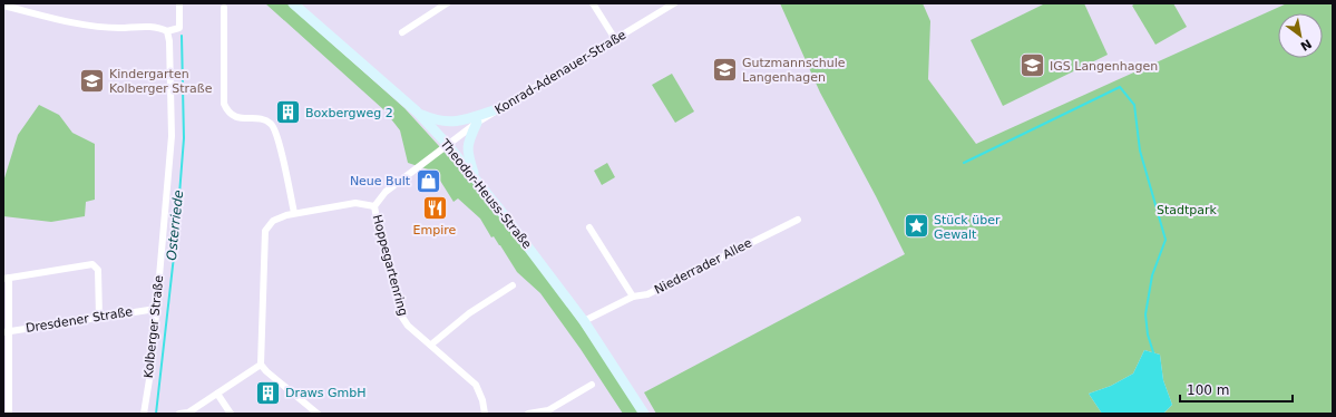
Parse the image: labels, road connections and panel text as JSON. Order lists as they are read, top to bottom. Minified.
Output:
{"streets":{"street":["Konrad-Adenauer-Straße","Theodor-Heuss-Straße","Hoppegartenring","Niederrader Allee","Dresdener Straße","Kolberger Straße"]},"crossings":[["Konrad-Adenauer-Straße","Theodor-Heuss-Straße"],["Konrad-Adenauer-Straße","Hoppegartenring"],["Theodor-Heuss-Straße","Hoppegartenring"],["Theodor-Heuss-Straße","Niederrader Allee"],["Dresdener Straße","Kolberger Straße"]],"water":["Osterriede"],"parks":["Stadtpark"],"places":{"school or university":["IGS Langenhagen","Gutzmannschule Langenhagen","Kindergarten Kolberger Straße"],"building":["Boxbergweg 2","Draws GmbH"],"shop":["Neue Bult"],"restaurant":["Empire"],"place":["Stück über Gewalt"]},"scale_bar":"100 m","north":"bottom right"}
